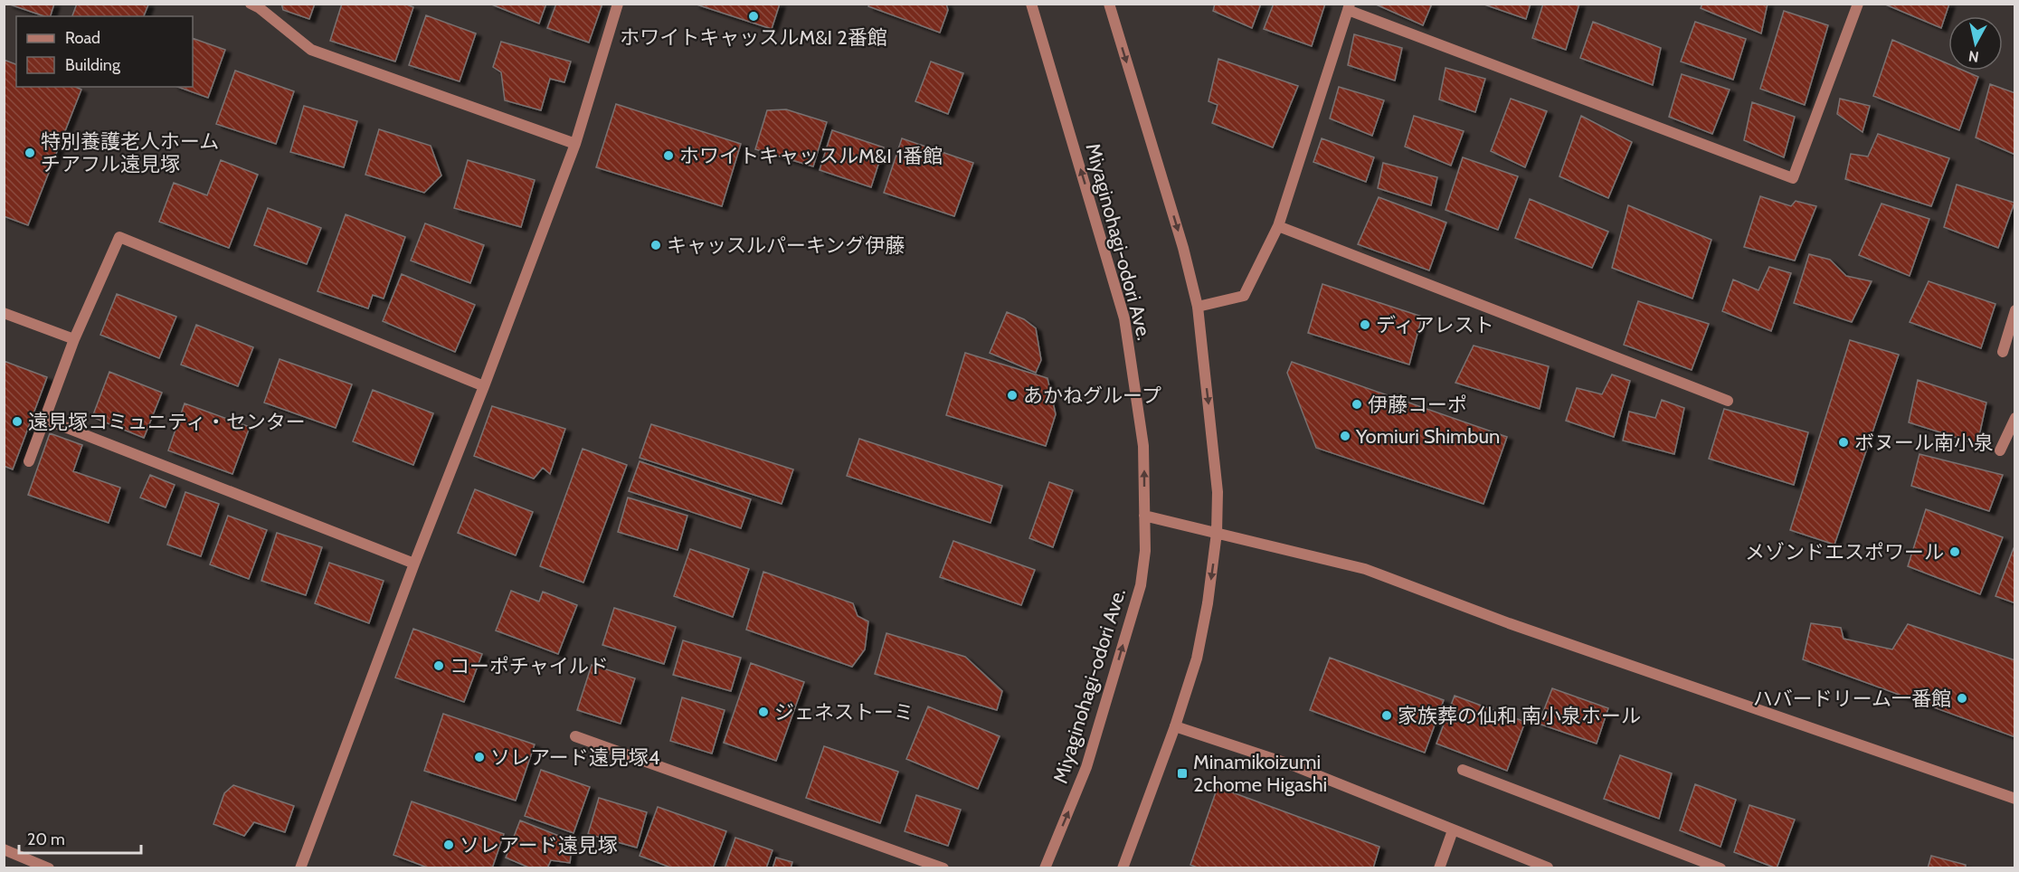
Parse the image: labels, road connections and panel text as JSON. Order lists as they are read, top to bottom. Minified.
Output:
{"streets":{"street":["Miyaginohagi-odori Ave."]},"places":{"other":["ホワイトキャッスルM&I 2番館","特別養護老人ホーム チアフル遠見塚","ホワイトキャッスルM&I 1番館","キャッスルパーキング伊藤","ディアレスト","あかねグループ","伊藤コーポ","遠見塚コミュニティ・センター","Yomiuri Shimbun","ボヌール南小泉","メゾンドエスポワール","コーポチャイルド","ハバードリーム一番館","ジェネストーミ","家族葬の仙和 南小泉ホール","ソレアード遠見塚4","ソレアード遠見塚"],"transit":["Minamikoizumi 2chome Higashi"]},"legend":["Road","Building"],"scale_bar":"20 m","north":"bottom"}
